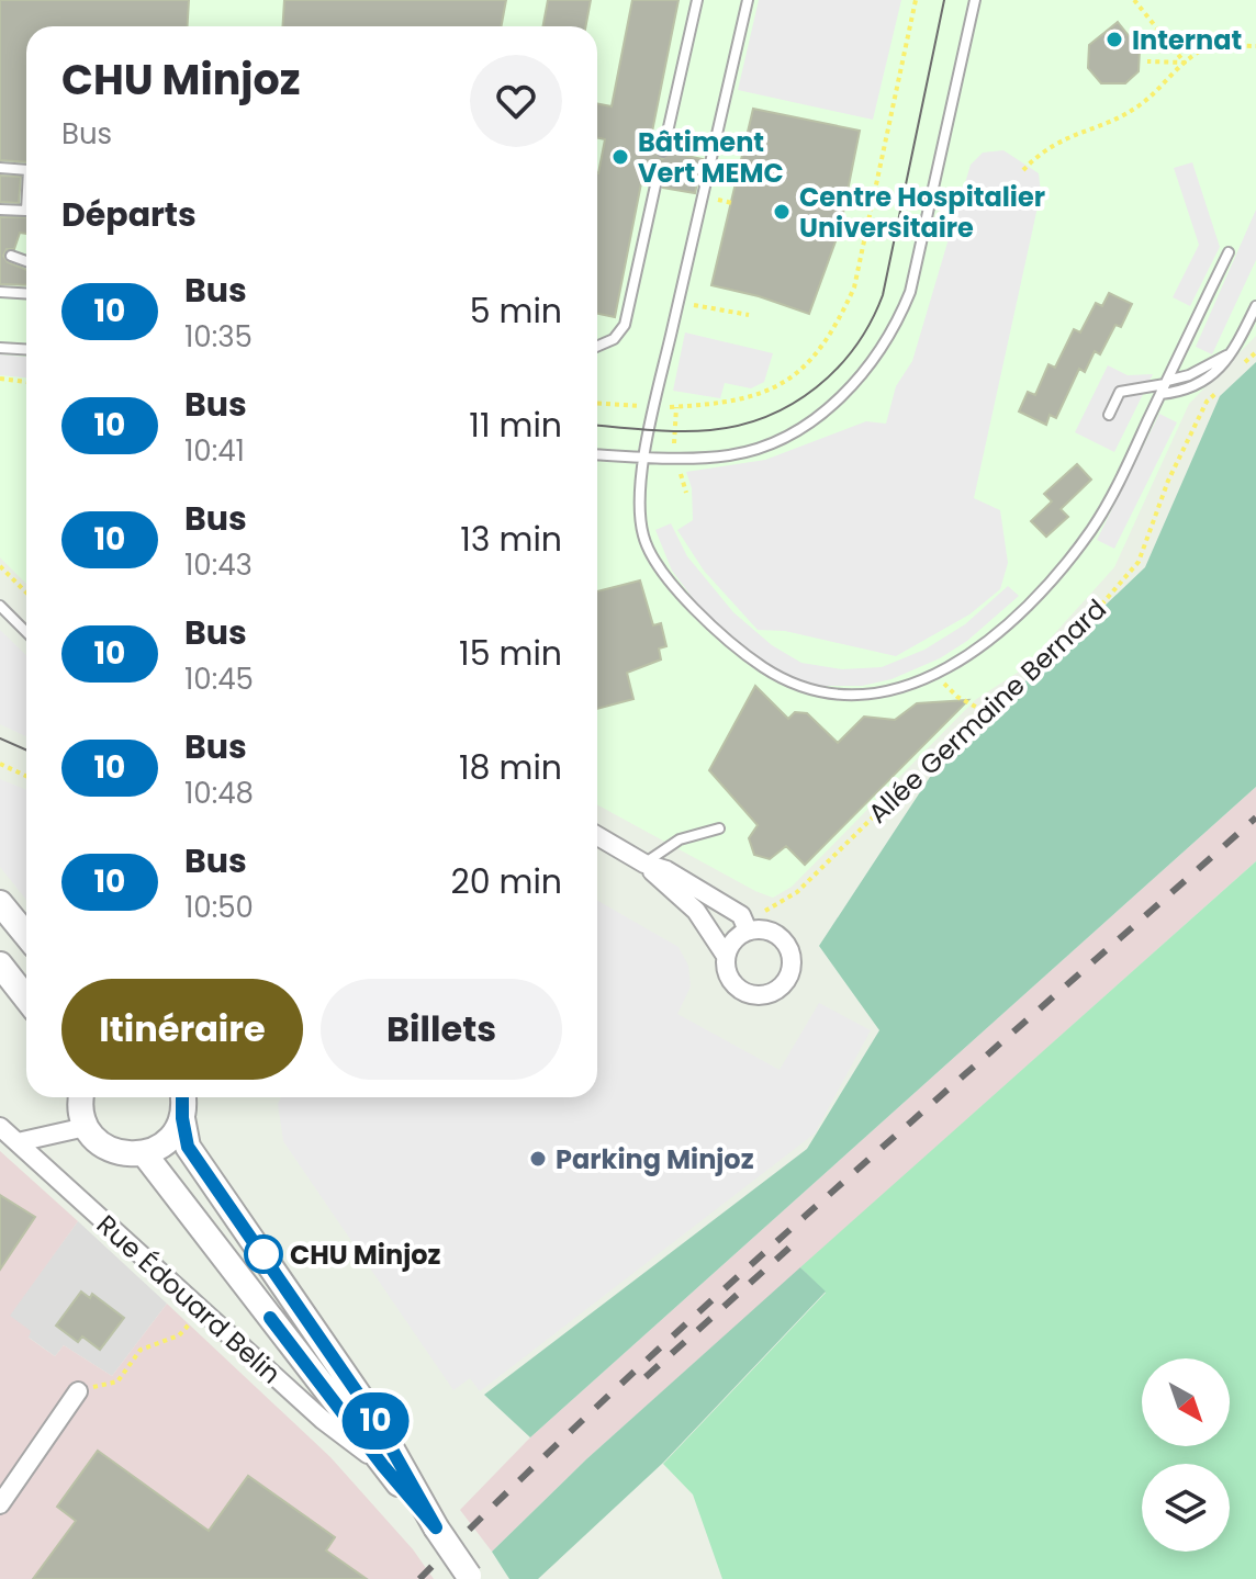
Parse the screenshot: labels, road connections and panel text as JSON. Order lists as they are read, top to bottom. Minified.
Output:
{"streets":{"street":["Rue Édouard Belin"],"path":["Allée Germaine Bernard"]},"places":["Internat","Bâtiment Vert MEMC","Centre Hospitalier Universitaire","Parking Minjoz","CHU Minjoz"],"lines":["bus line 10"],"north":"bottom right","page":{"on_map":"10","heading":[["CHU Minjoz","Bus"],"Départs"],"list":[{"mark":"10","name":"Bus","note":"10:35","value":"5 min"},{"mark":"10","name":"Bus","note":"10:41","value":"11 min"},{"mark":"10","name":"Bus","note":"10:43","value":"13 min"},{"mark":"10","name":"Bus","note":"10:45","value":"15 min"},{"mark":"10","name":"Bus","note":"10:48","value":"18 min"},{"mark":"10","name":"Bus","note":"10:50","value":"20 min"}],"buttons":["Itinéraire","Billets"]}}
